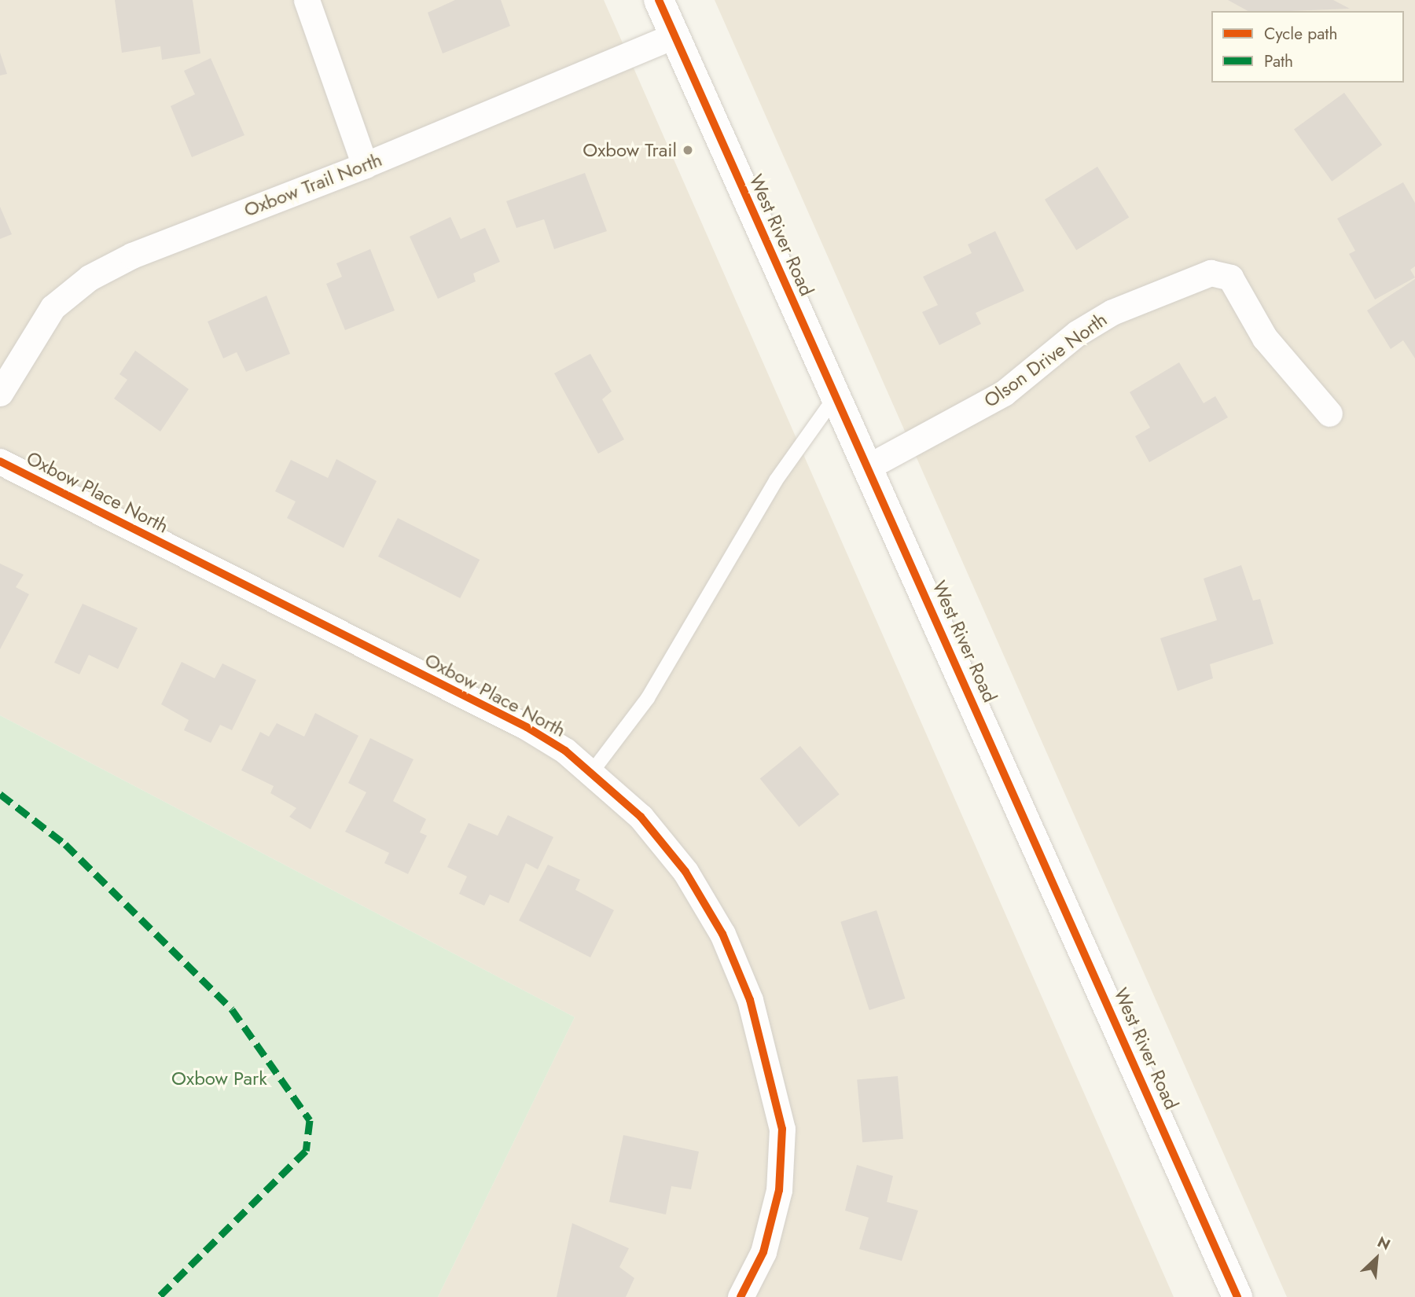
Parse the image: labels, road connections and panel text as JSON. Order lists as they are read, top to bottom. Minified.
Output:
{"streets":{"main road":["West River Road"],"street":["Oxbow Trail North","Olson Drive North","Oxbow Place North"]},"crossings":[["Oxbow Trail North","West River Road"],["West River Road","Olson Drive North"]],"parks":["Oxbow Park"],"places":["Oxbow Trail"],"legend":["Cycle path","Path"],"north":"top right"}
